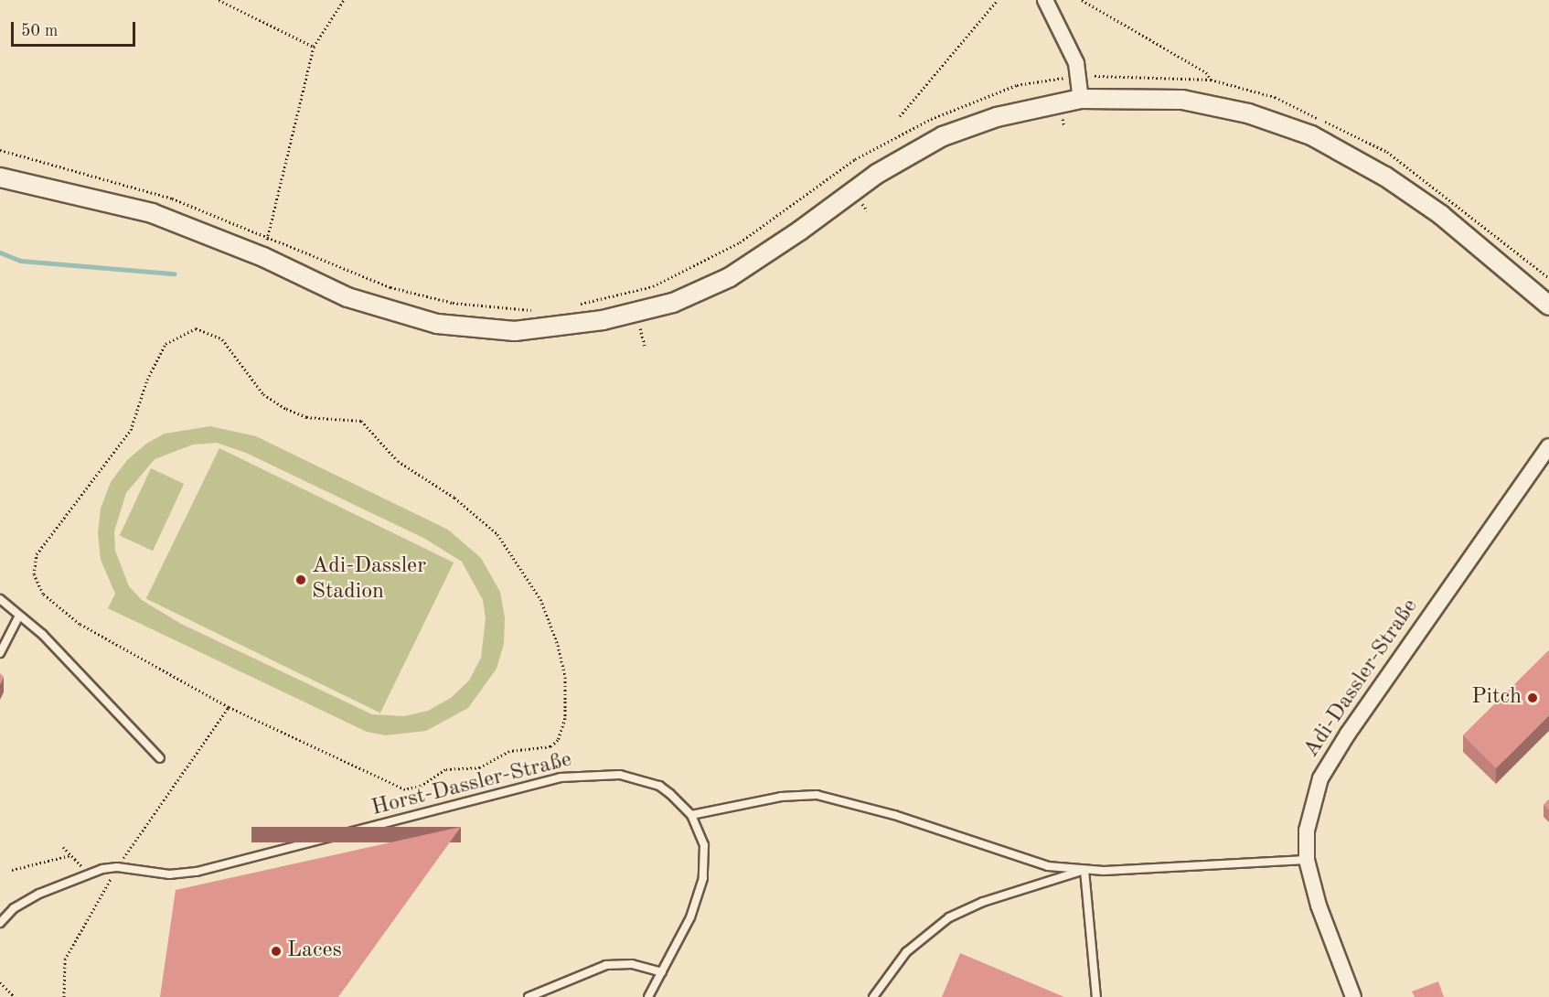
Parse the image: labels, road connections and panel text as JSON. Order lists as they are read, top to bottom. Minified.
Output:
{"streets":{"street":["Adi-Dassler-Straße"],"lane":["Horst-Dassler-Straße"]},"places":["Adi-Dassler Stadion","Pitch","Laces"],"scale_bar":"50 m"}
